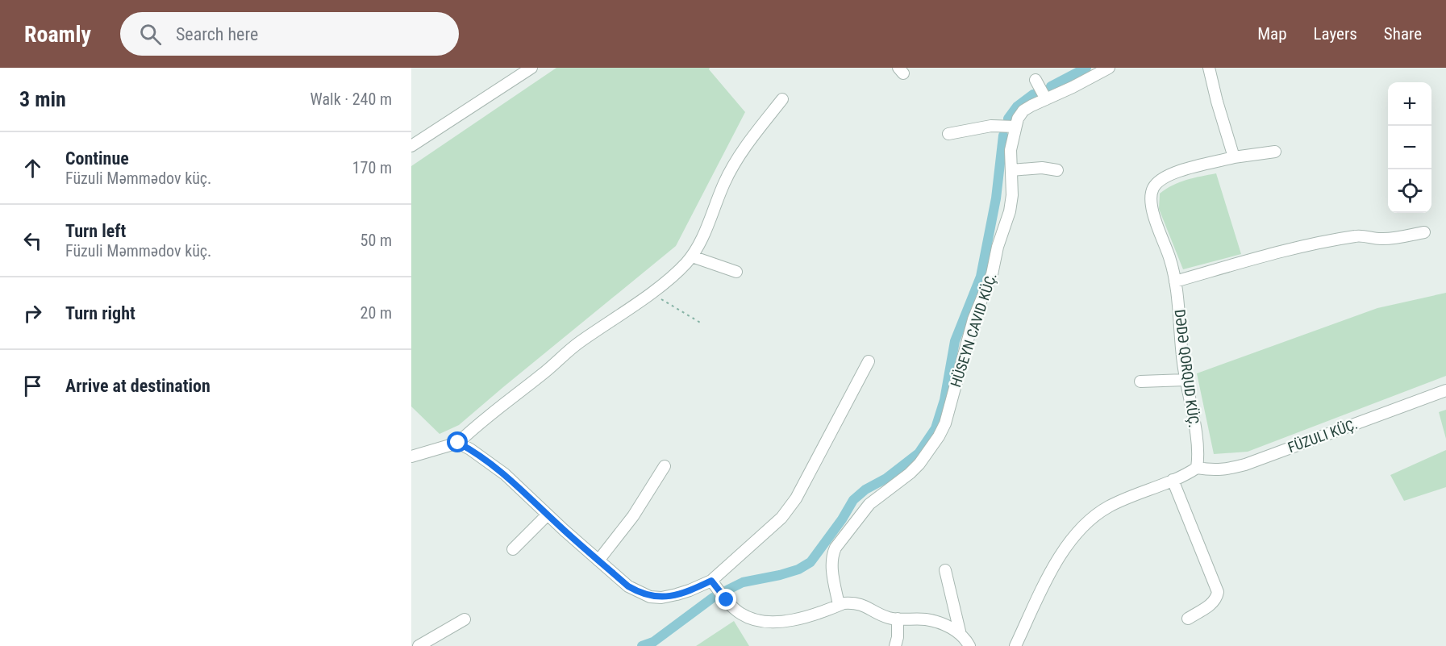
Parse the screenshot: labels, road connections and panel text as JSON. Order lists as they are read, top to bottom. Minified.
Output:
{"streets":{"street":["HÜSEYN CAVID KÜÇ.","DƏDƏ QORQUD KÜÇ.","FÜZULI KÜÇ."]},"crossings":[["DƏDƏ QORQUD KÜÇ.","FÜZULI KÜÇ."]],"page":{"header":"Roamly","search":"Search here","nav":["Map","Layers","Share"],"heading":["3 min","Walk · 240 m"],"map_buttons":["+","−"],"list":[["Continue","Füzuli Məmmədov küç.","170 m"],["Turn left","Füzuli Məmmədov küç.","50 m"],["Turn right","20 m"],"Arrive at destination"]}}
